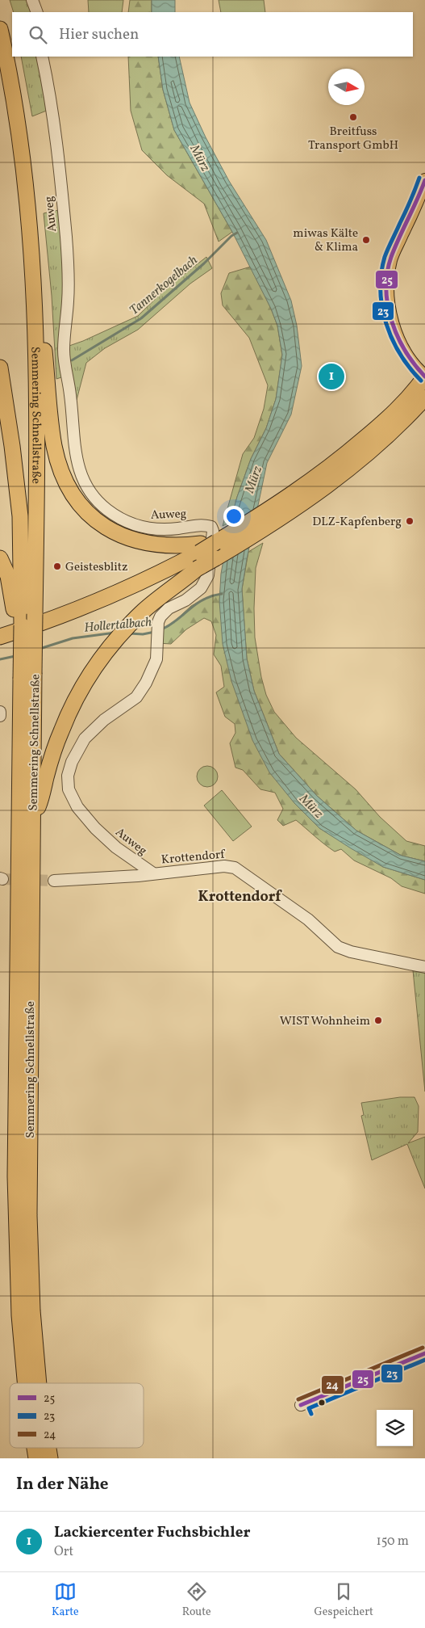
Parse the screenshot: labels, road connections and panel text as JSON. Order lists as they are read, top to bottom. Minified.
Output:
{"streets":{"highway":["Semmering Schnellstraße"],"street":["Auweg","Krottendorf"]},"crossings":[["Auweg","Krottendorf"]],"districts":["Krottendorf"],"water":["Mürz","Tannerkogelbach","Hollertalbach"],"places":["Breitfuss Transport GmbH","miwas Kälte & Klima","DLZ-Kapfenberg","Geistesblitz","WIST Wohnheim"],"lines":["transit line 23","transit line 25","transit line 24"],"legend":["25","23","24"],"north":"right","page":{"search":"Hier suchen","pins":"1","heading":"In der Nähe","list":[{"mark":"1","name":"Lackiercenter Fuchsbichler","note":"Ort","value":"150 m"}],"nav":["Karte","Route","Gespeichert"]}}
